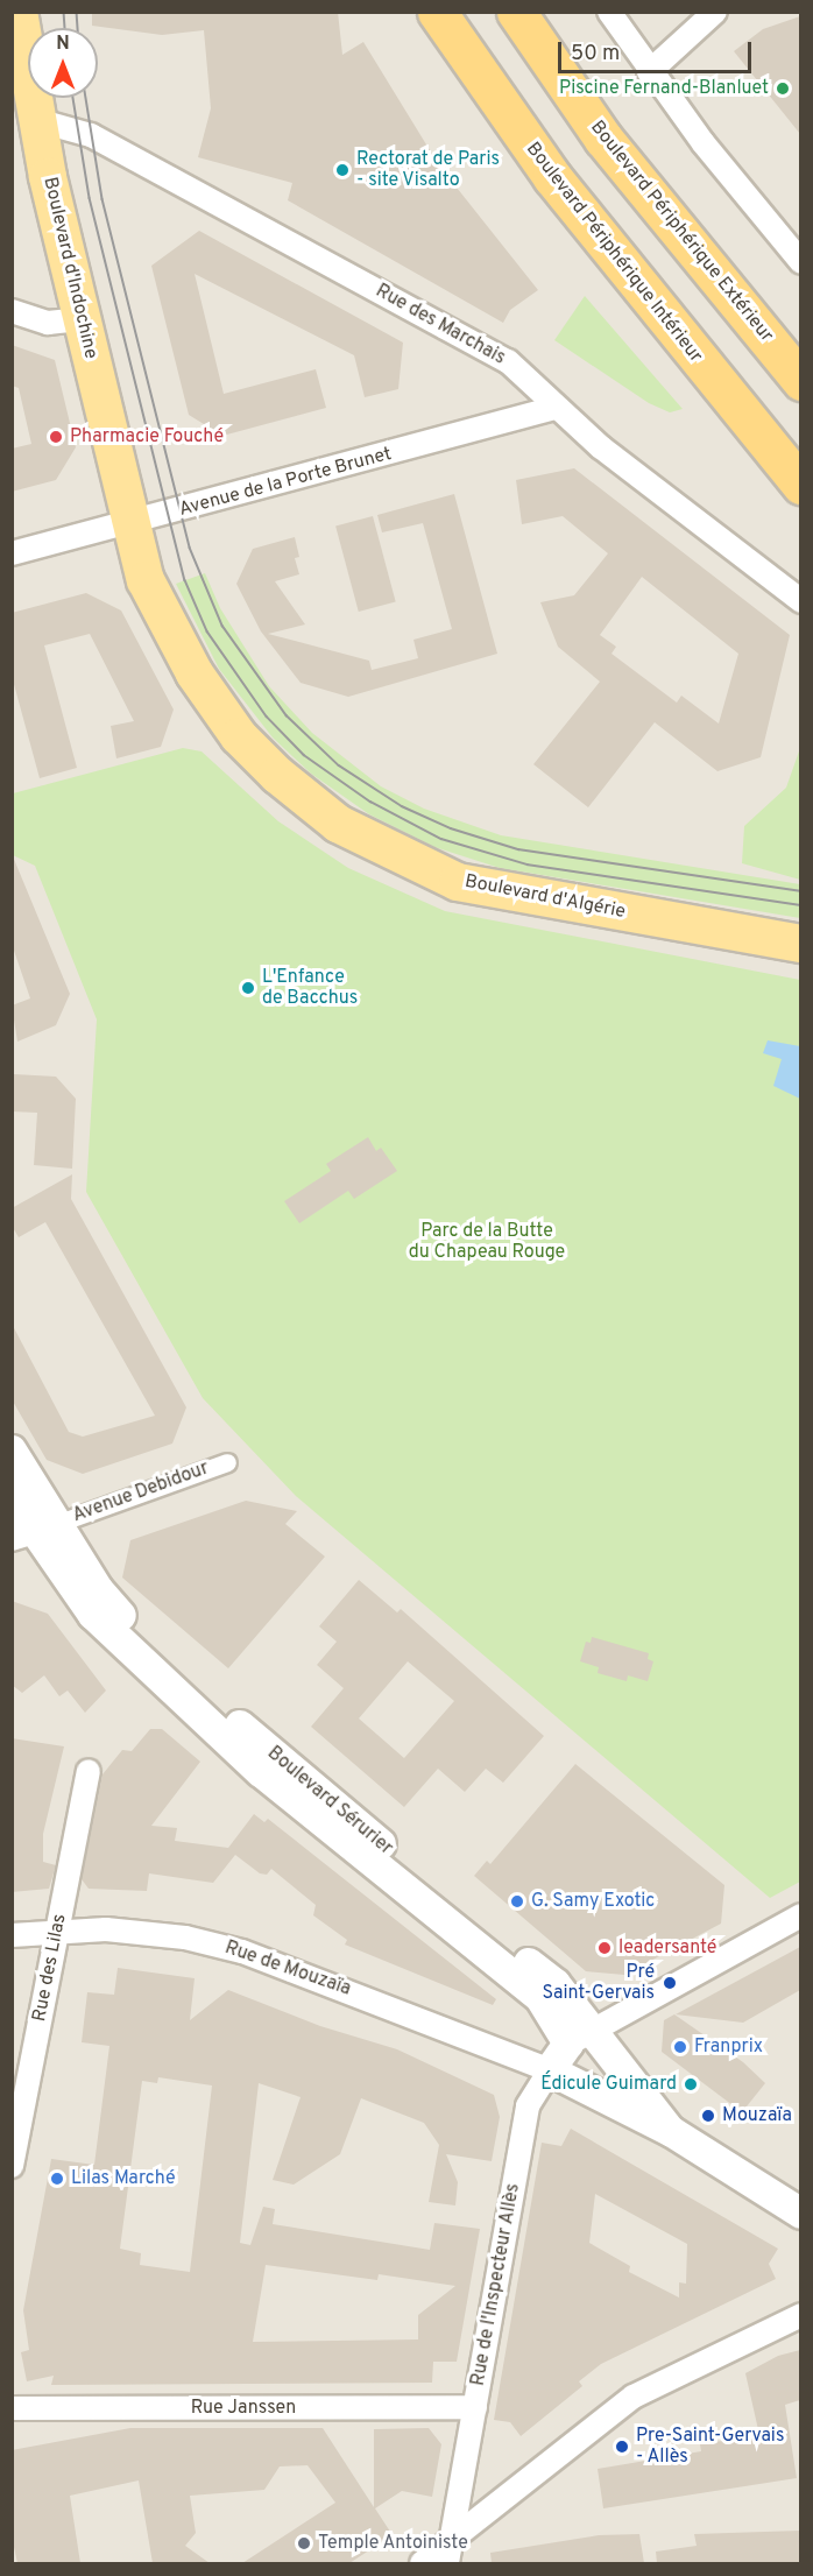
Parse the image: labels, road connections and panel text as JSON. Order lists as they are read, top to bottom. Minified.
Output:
{"streets":{"highway":["Boulevard Périphérique Extérieur","Boulevard Périphérique Intérieur"],"main road":["Boulevard d'Indochine","Boulevard d'Algérie"],"street":["Rue des Marchais","Avenue de la Porte Brunet","Avenue Debidour","Boulevard Sérurier","Rue des Lilas","Rue de Mouzaïa","Rue de l'Inspecteur Allès","Rue Janssen"]},"crossings":[["Boulevard d'Indochine","Rue des Marchais"],["Boulevard d'Indochine","Avenue de la Porte Brunet"],["Boulevard d'Indochine","Boulevard d'Algérie"],["Rue des Marchais","Avenue de la Porte Brunet"],["Avenue de la Porte Brunet","Boulevard d'Algérie"],["Avenue Debidour","Boulevard Sérurier"],["Boulevard Sérurier","Rue de Mouzaïa"],["Boulevard Sérurier","Rue de l'Inspecteur Allès"],["Rue des Lilas","Rue de Mouzaïa"],["Rue de Mouzaïa","Rue de l'Inspecteur Allès"],["Rue de l'Inspecteur Allès","Rue Janssen"]],"parks":["Parc de la Butte du Chapeau Rouge"],"places":["Piscine Fernand-Blanluet","Rectorat de Paris - site Visalto","Pharmacie Fouché","L'Enfance de Bacchus","G. Samy Exotic","leadersanté","Pré Saint-Gervais","Franprix","Édicule Guimard","Mouzaïa","Lilas Marché","Pre-Saint-Gervais - Allès","Temple Antoiniste"],"scale_bar":"50 m","north":"top"}
